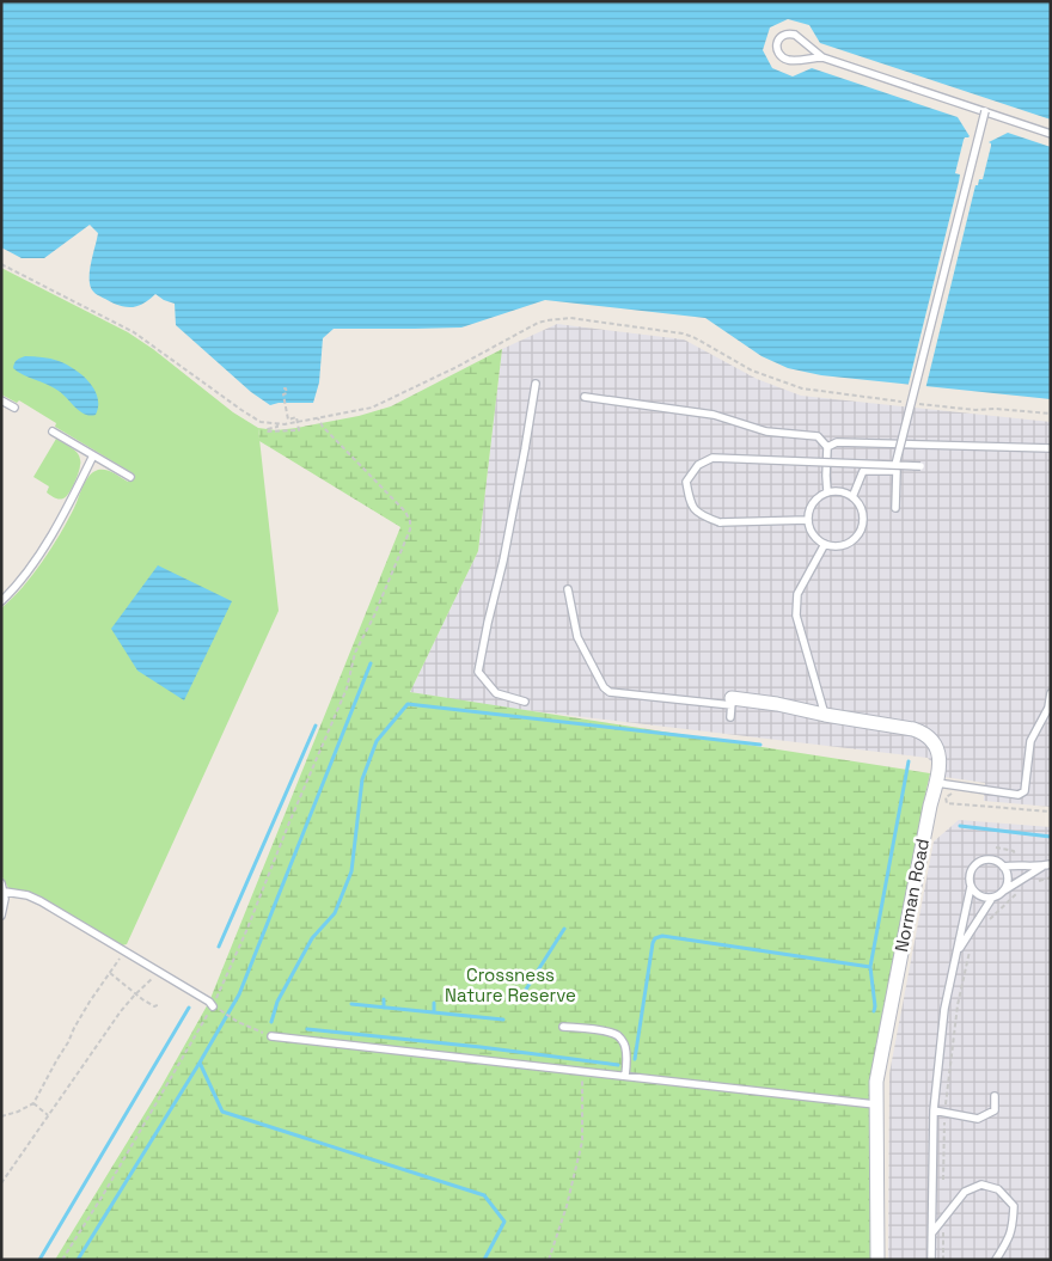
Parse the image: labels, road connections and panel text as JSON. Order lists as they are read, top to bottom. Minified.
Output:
{"streets":{"street":["Norman Road"]},"parks":["Crossness Nature Reserve"]}
